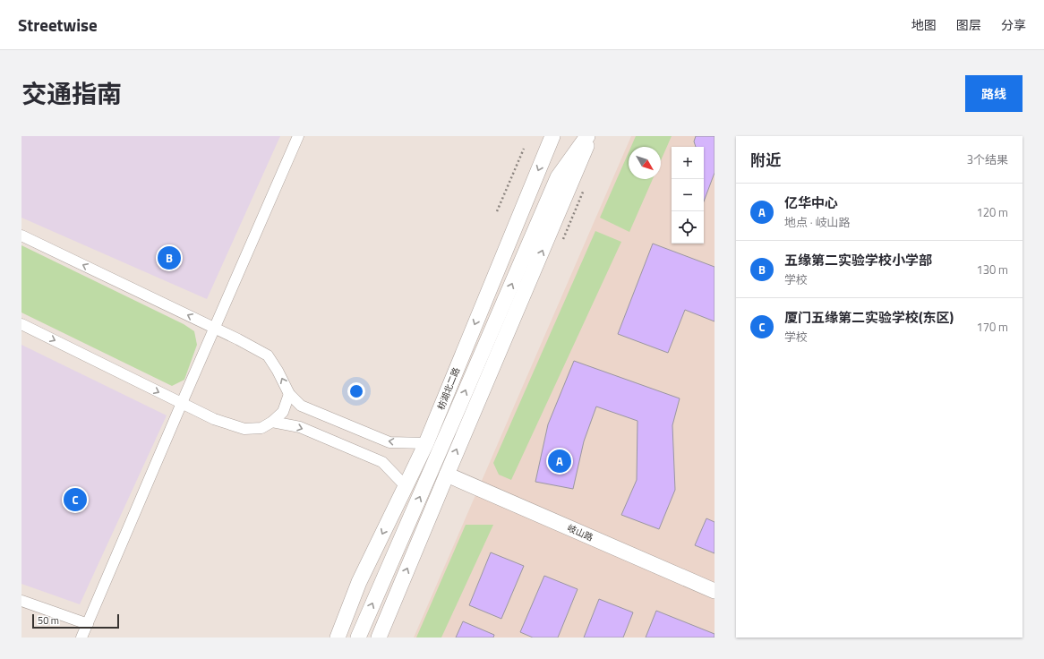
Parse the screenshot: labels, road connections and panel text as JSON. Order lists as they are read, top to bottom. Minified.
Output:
{"streets":{"main road":["枋湖北二路","岐山路"]},"scale_bar":"50 m","north":"bottom right","page":{"header":"Streetwise","nav":["地图","图层","分享"],"title":"交通指南","buttons":"路线","heading":["附近","3个结果"],"map_buttons":["+","−"],"list":[{"mark":"A","name":"亿华中心","note":"地点 · 岐山路","value":"120 m"},{"mark":"B","name":"五缘第二实验学校小学部","note":"学校","value":"130 m"},{"mark":"C","name":"厦门五缘第二实验学校(东区)","note":"学校","value":"170 m"}],"pins":["B","A","C"],"scale":"50 m"}}
